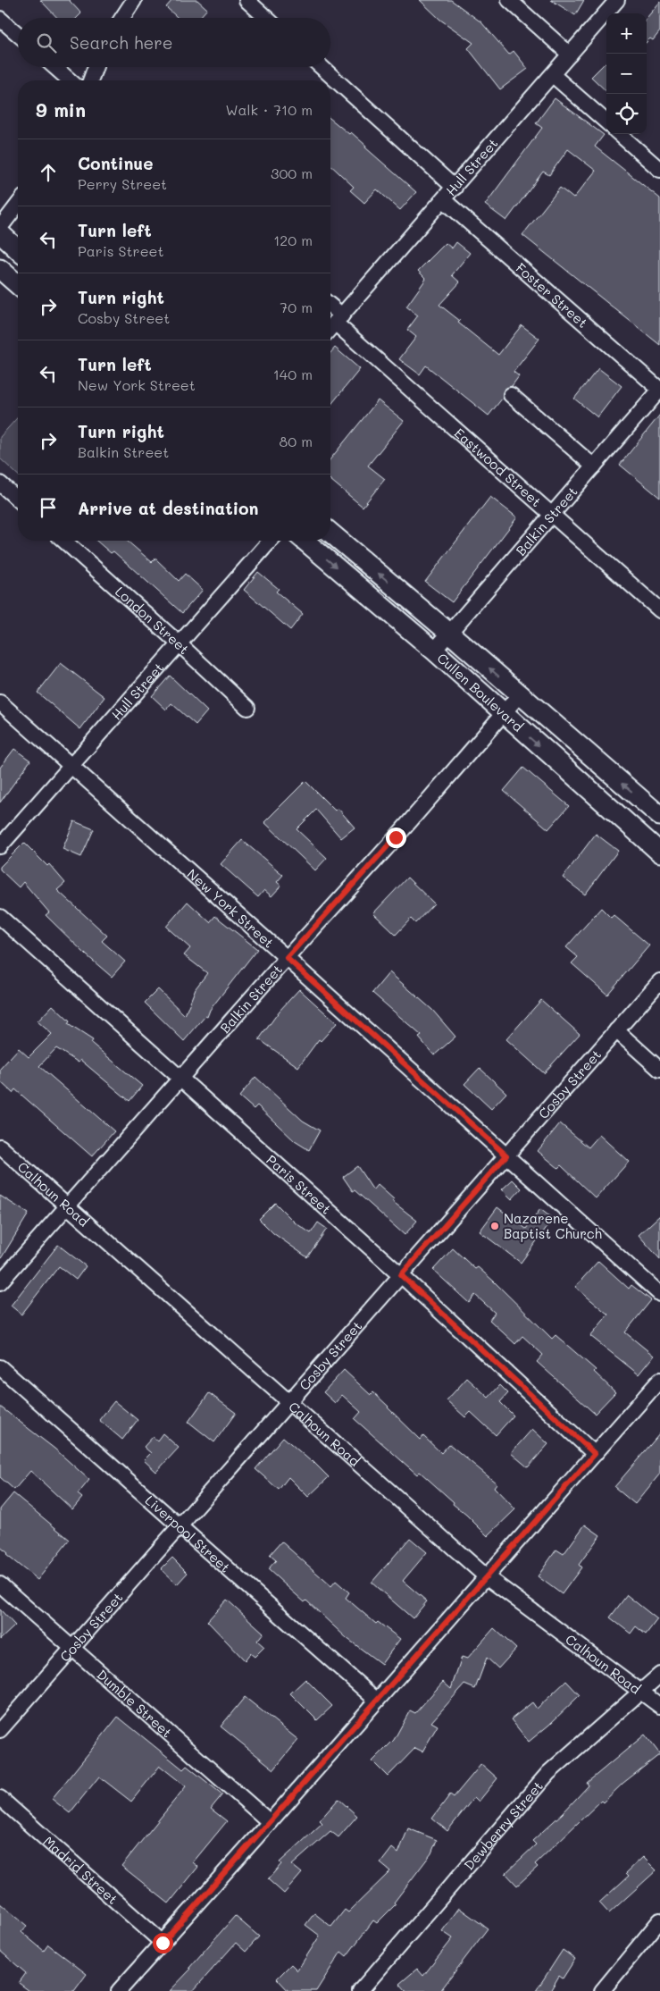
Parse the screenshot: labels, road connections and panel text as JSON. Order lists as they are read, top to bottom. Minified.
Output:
{"streets":{"main road":["Cullen Boulevard"],"street":["Hull Street","Foster Street","Eastwood Street","Balkin Street","London Street","New York Street","Cosby Street","Paris Street","Calhoun Road","Liverpool Street","Dumble Street","Dewberry Street","Madrid Street"]},"crossings":[["Hull Street","Foster Street"],["Hull Street","Eastwood Street"],["Hull Street","London Street"],["Hull Street","New York Street"],["Foster Street","Balkin Street"],["Eastwood Street","Balkin Street"],["Balkin Street","Cullen Boulevard"],["Balkin Street","New York Street"],["Balkin Street","Paris Street"],["Balkin Street","Calhoun Road"],["New York Street","Cosby Street"],["Cosby Street","Paris Street"],["Cosby Street","Calhoun Road"],["Cosby Street","Liverpool Street"],["Cosby Street","Dumble Street"],["Calhoun Road","Dewberry Street"]],"places":["Nazarene Baptist Church"],"page":{"map_buttons":["+","−"],"search":"Search here","heading":["9 min","Walk · 710 m"],"list":[["Continue","Perry Street","300 m"],["Turn left","Paris Street","120 m"],["Turn right","Cosby Street","70 m"],["Turn left","New York Street","140 m"],["Turn right","Balkin Street","80 m"],"Arrive at destination"]}}
